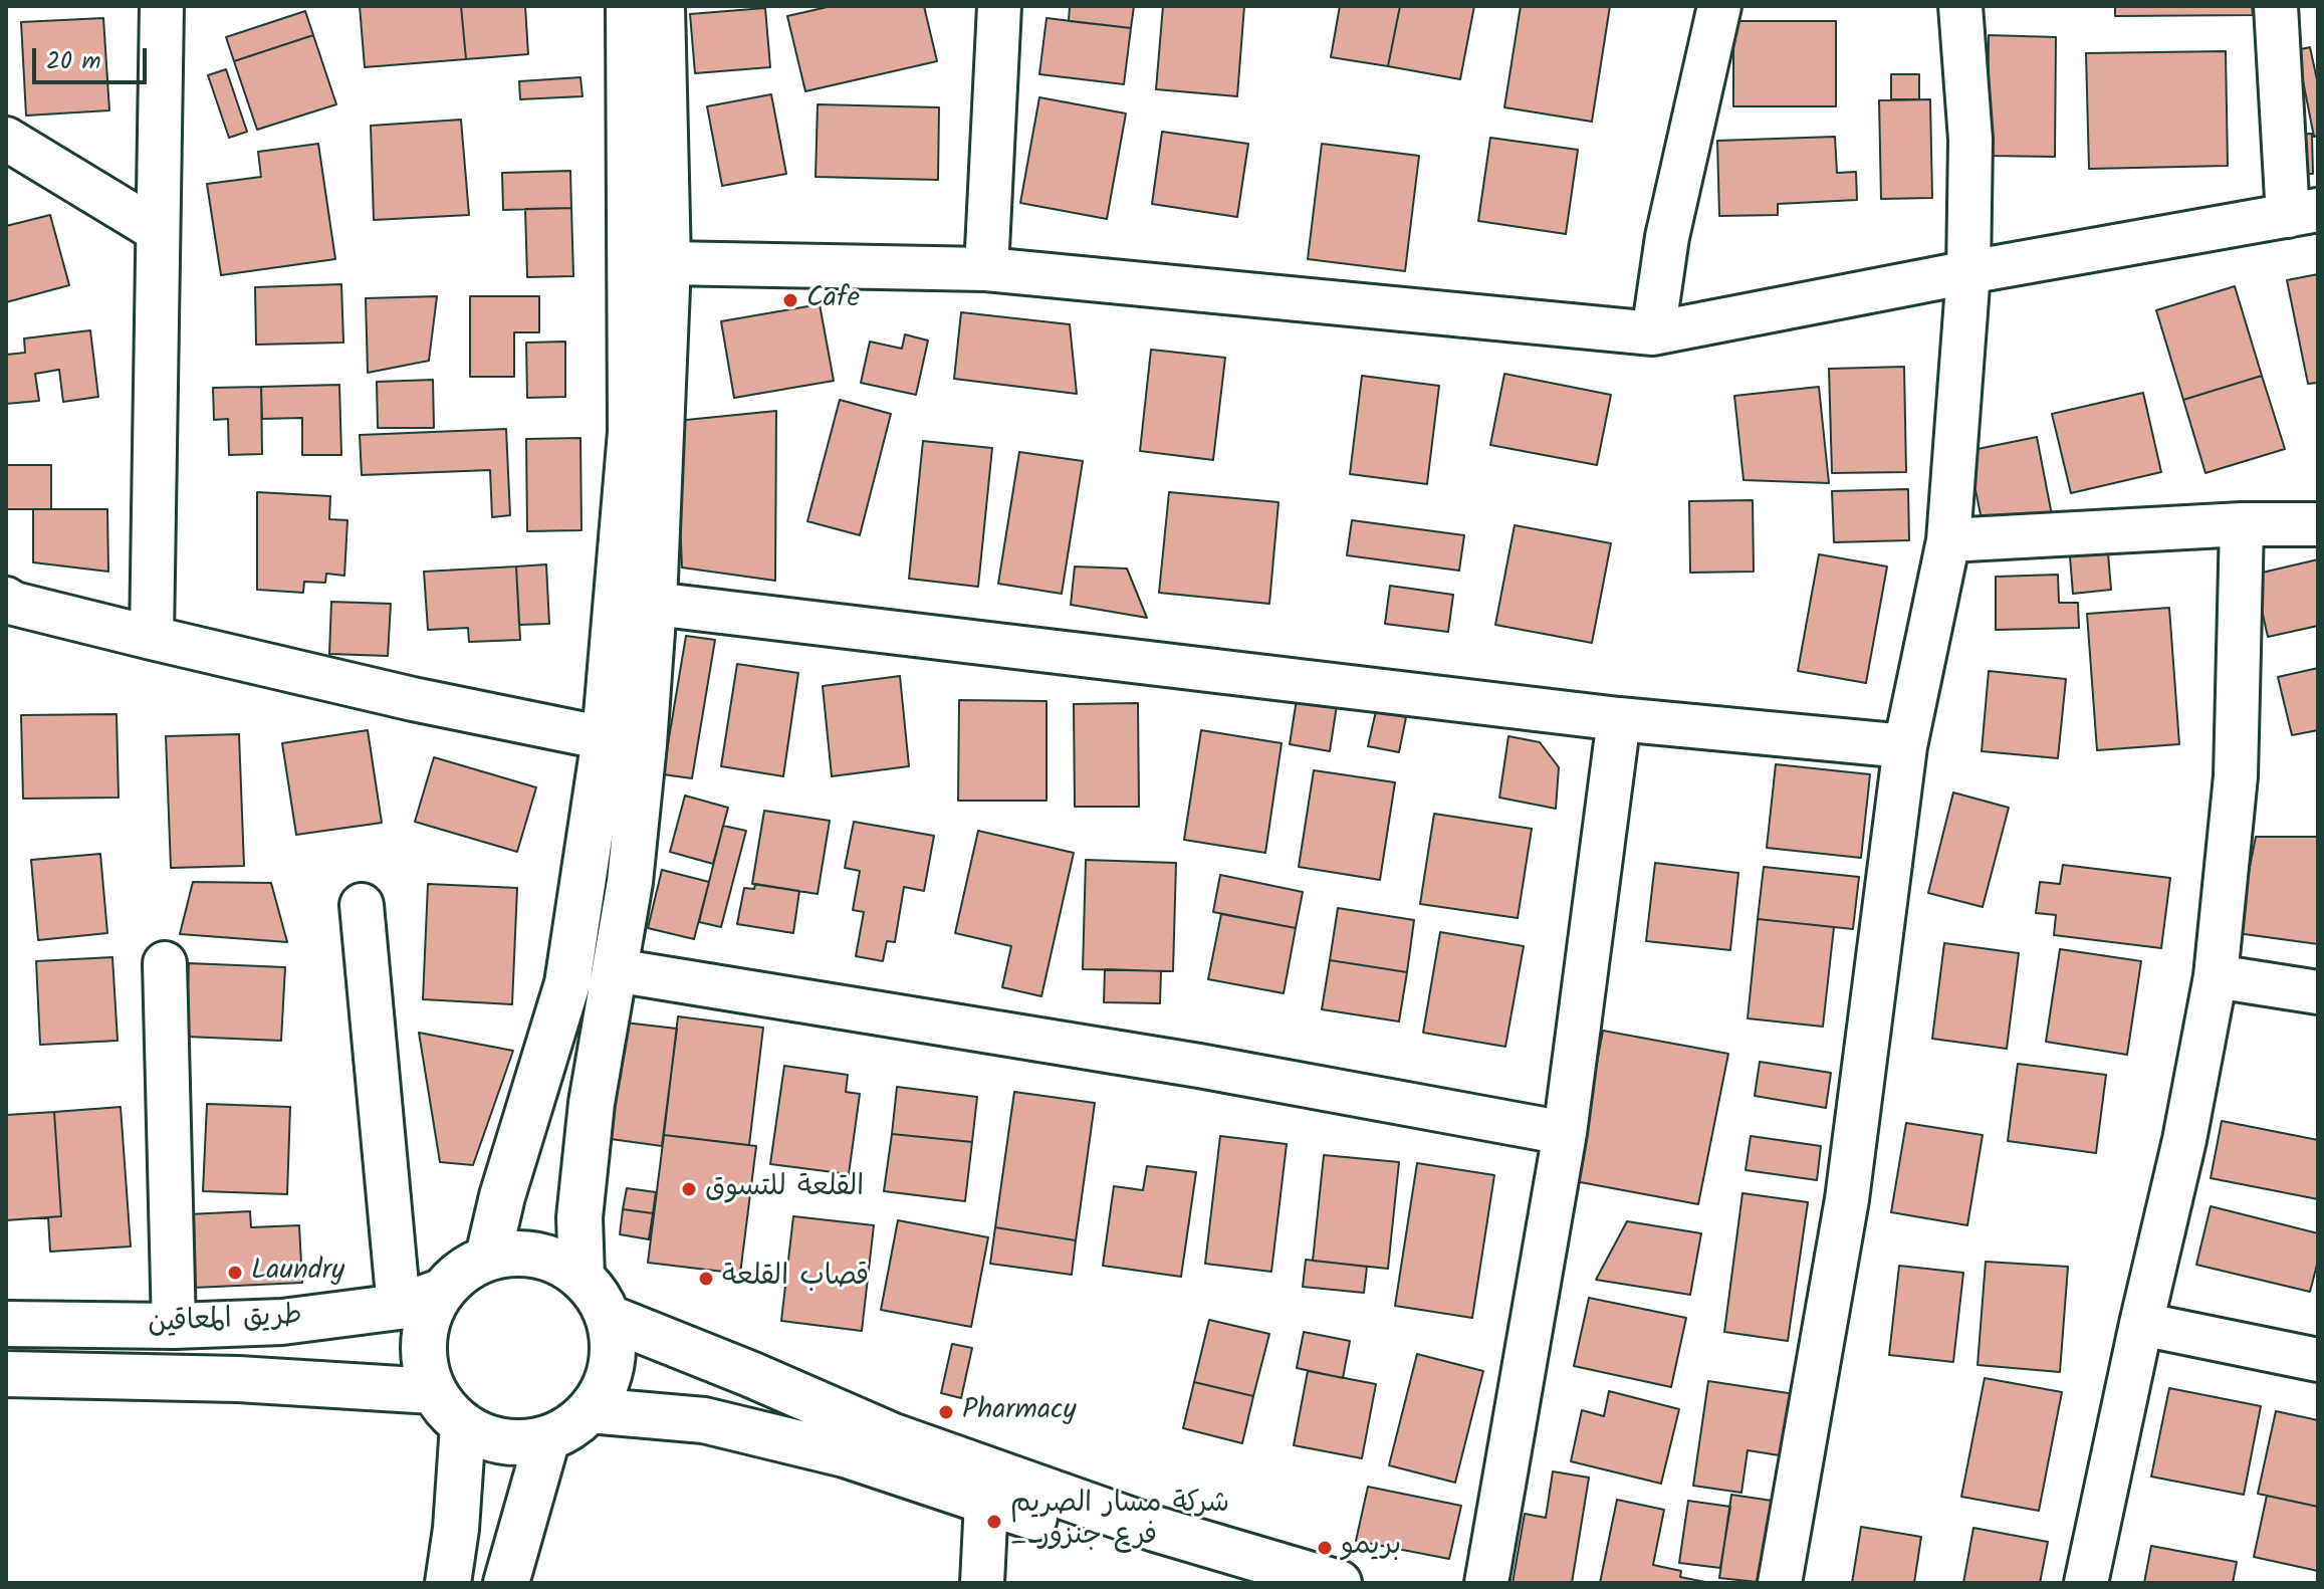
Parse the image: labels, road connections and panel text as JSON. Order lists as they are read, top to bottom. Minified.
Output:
{"streets":{"street":["طريق المعاقين"]},"places":["Cafe","القلعة للتسوق","Laundry","قصاب القلعة","Pharmacy","شركة مسار الصريم _ فرع جنزور","بريمو"],"scale_bar":"20 m"}
